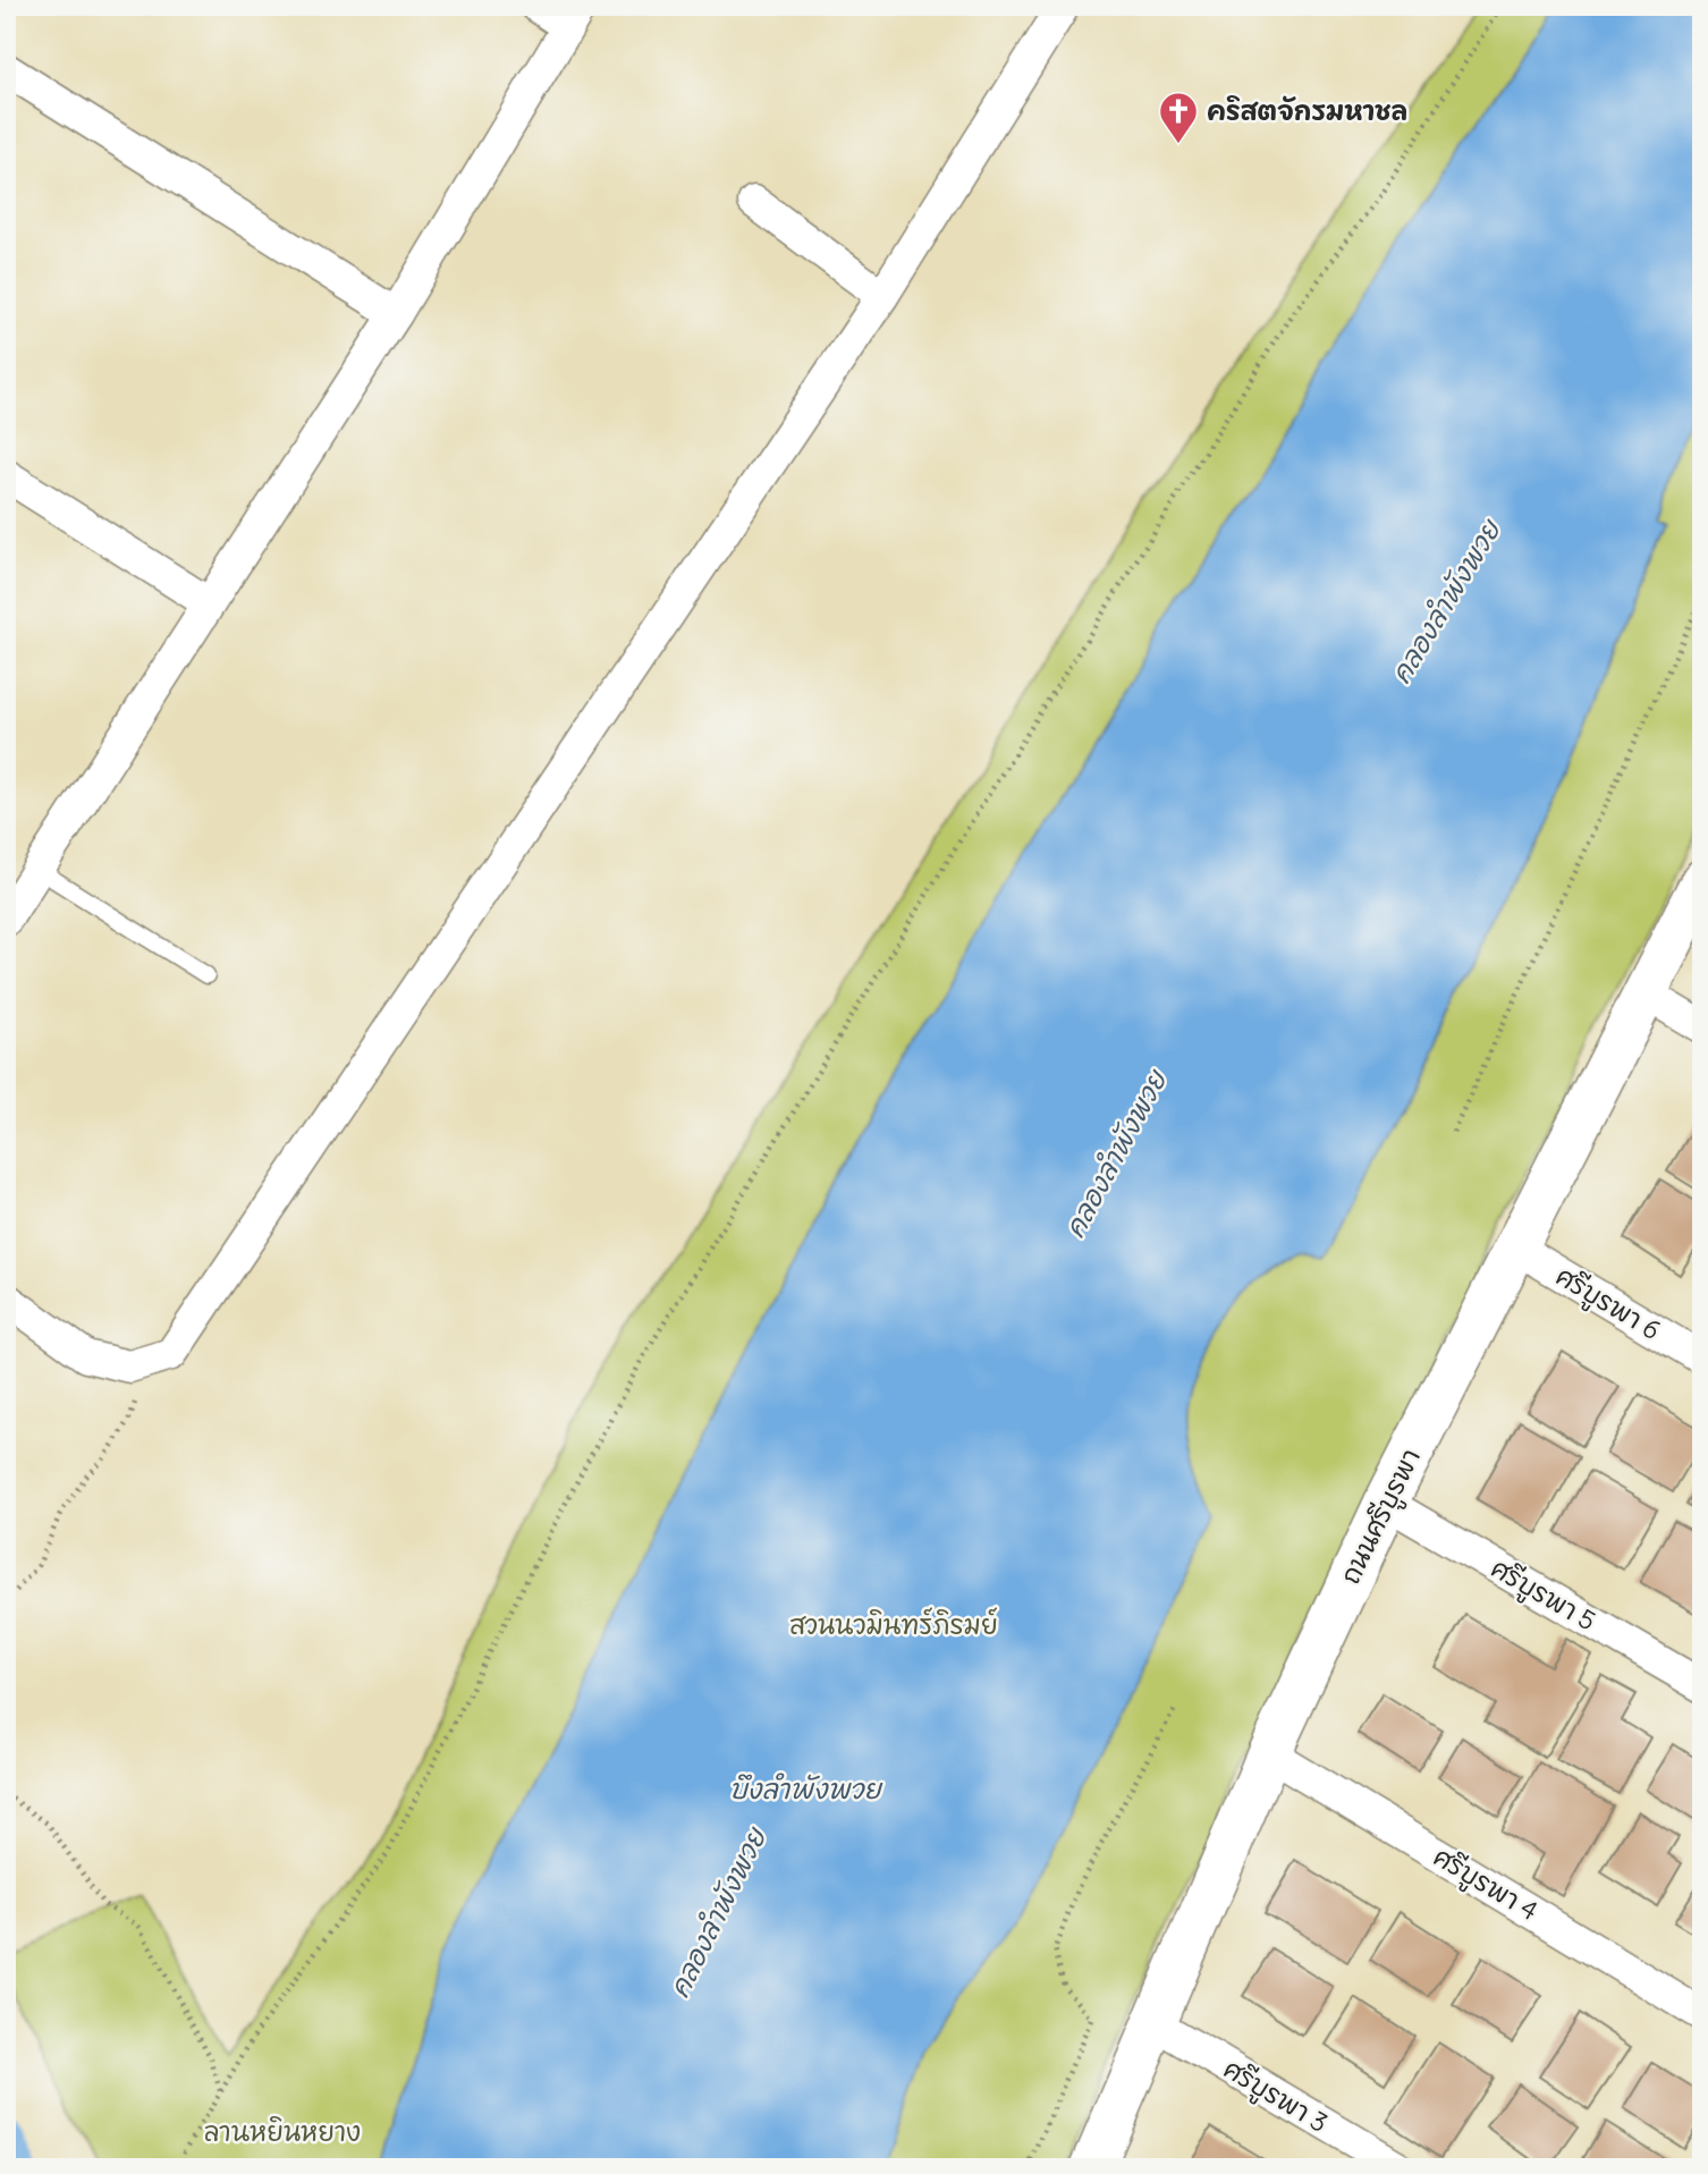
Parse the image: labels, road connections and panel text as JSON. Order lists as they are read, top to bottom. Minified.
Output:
{"streets":{"street":["ศรีบูรพา 6","ถนนศรีบูรพา","ศรีบูรพา 5","ศรีบูรพา 4","ศรีบูรพา 3"]},"crossings":[["ศรีบูรพา 6","ถนนศรีบูรพา"],["ถนนศรีบูรพา","ศรีบูรพา 5"],["ถนนศรีบูรพา","ศรีบูรพา 4"],["ถนนศรีบูรพา","ศรีบูรพา 3"]],"water":["คลองลำพังพวย","บึงลำพังพวย"],"parks":["สวนนวมินทร์ภิรมย์","ลานหยินหยาง"],"places":{"church":["คริสตจักรมหาชล"]}}
